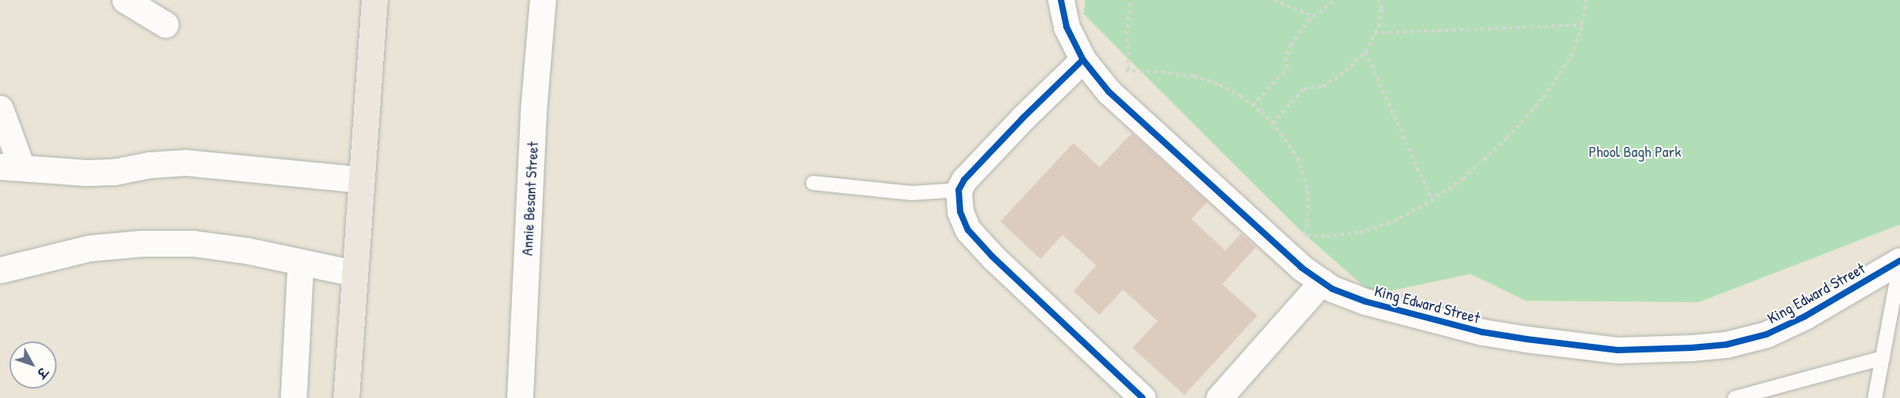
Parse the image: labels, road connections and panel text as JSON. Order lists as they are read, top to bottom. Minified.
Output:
{"streets":{"street":["Annie Besant Street","King Edward Street"]},"parks":["Phool Bagh Park"],"north":"bottom right"}
